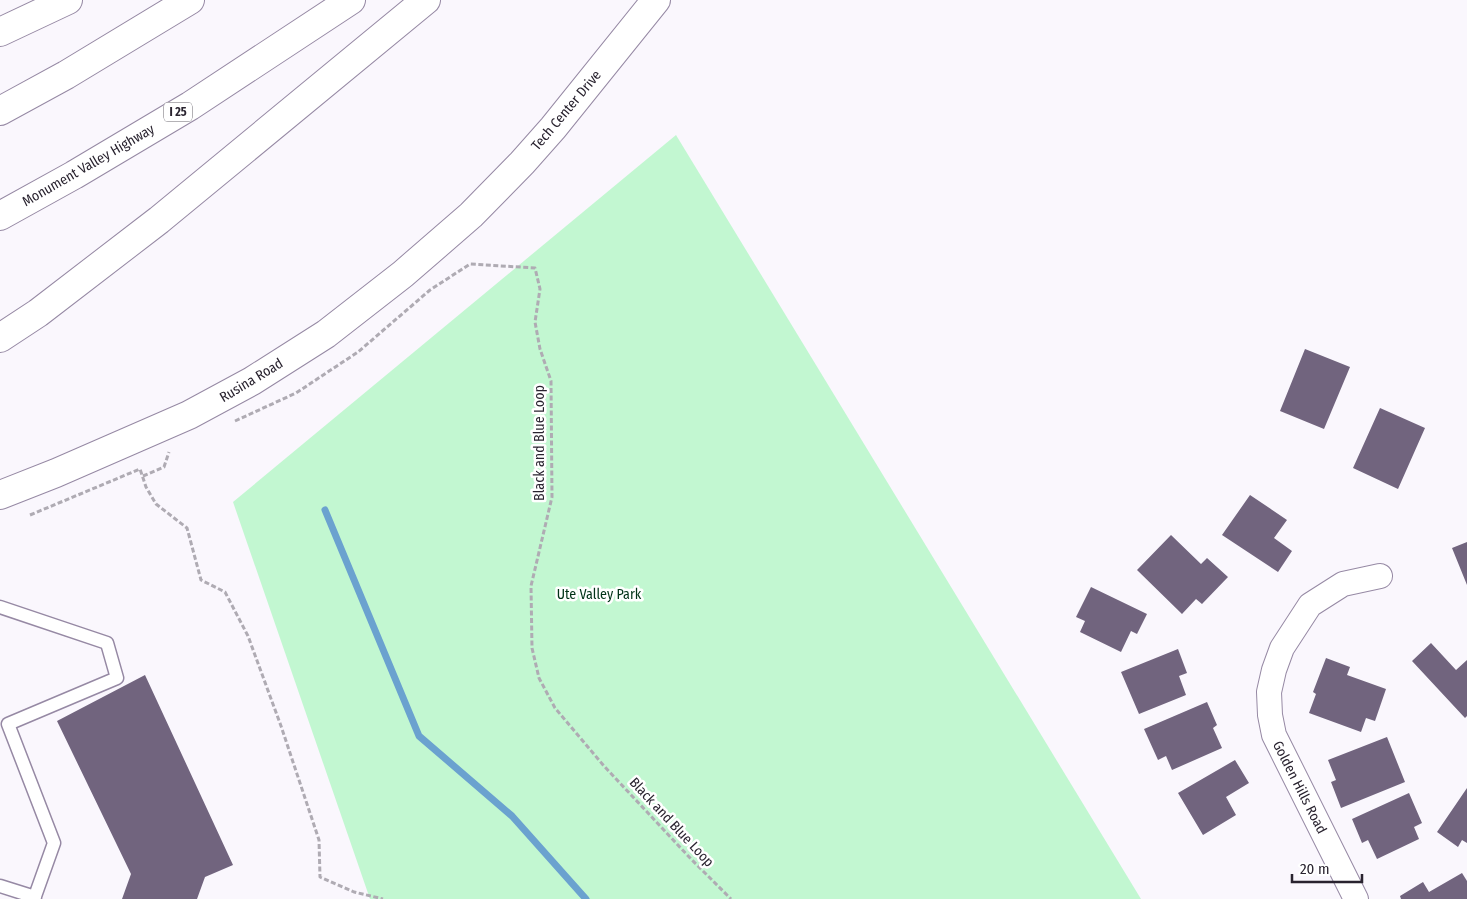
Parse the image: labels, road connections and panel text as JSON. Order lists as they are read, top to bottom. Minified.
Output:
{"streets":{"main road":["Tech Center Drive","I 25","Monument Valley Highway","Rusina Road"],"street":["Golden Hills Road"],"path":["Black and Blue Loop"]},"crossings":[["Tech Center Drive","Rusina Road"]],"parks":["Ute Valley Park"],"scale_bar":"20 m"}
